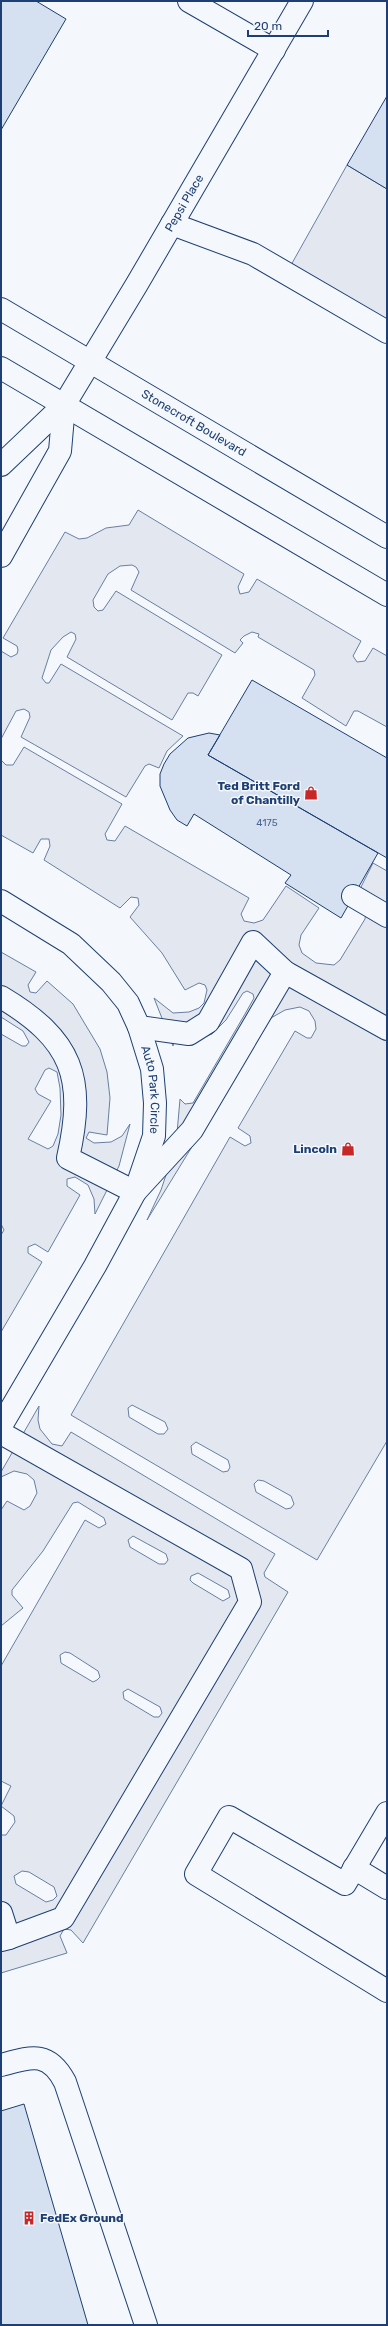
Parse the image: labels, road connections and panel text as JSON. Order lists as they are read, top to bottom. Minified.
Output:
{"streets":{"street":["Pepsi Place","Stonecroft Boulevard","Auto Park Circle"]},"crossings":[["Pepsi Place","Stonecroft Boulevard"]],"places":{"shop":["Ted Britt Ford of Chantilly","Lincoln"],"building":["FedEx Ground"]},"house_numbers":["4175"],"scale_bar":"20 m"}
